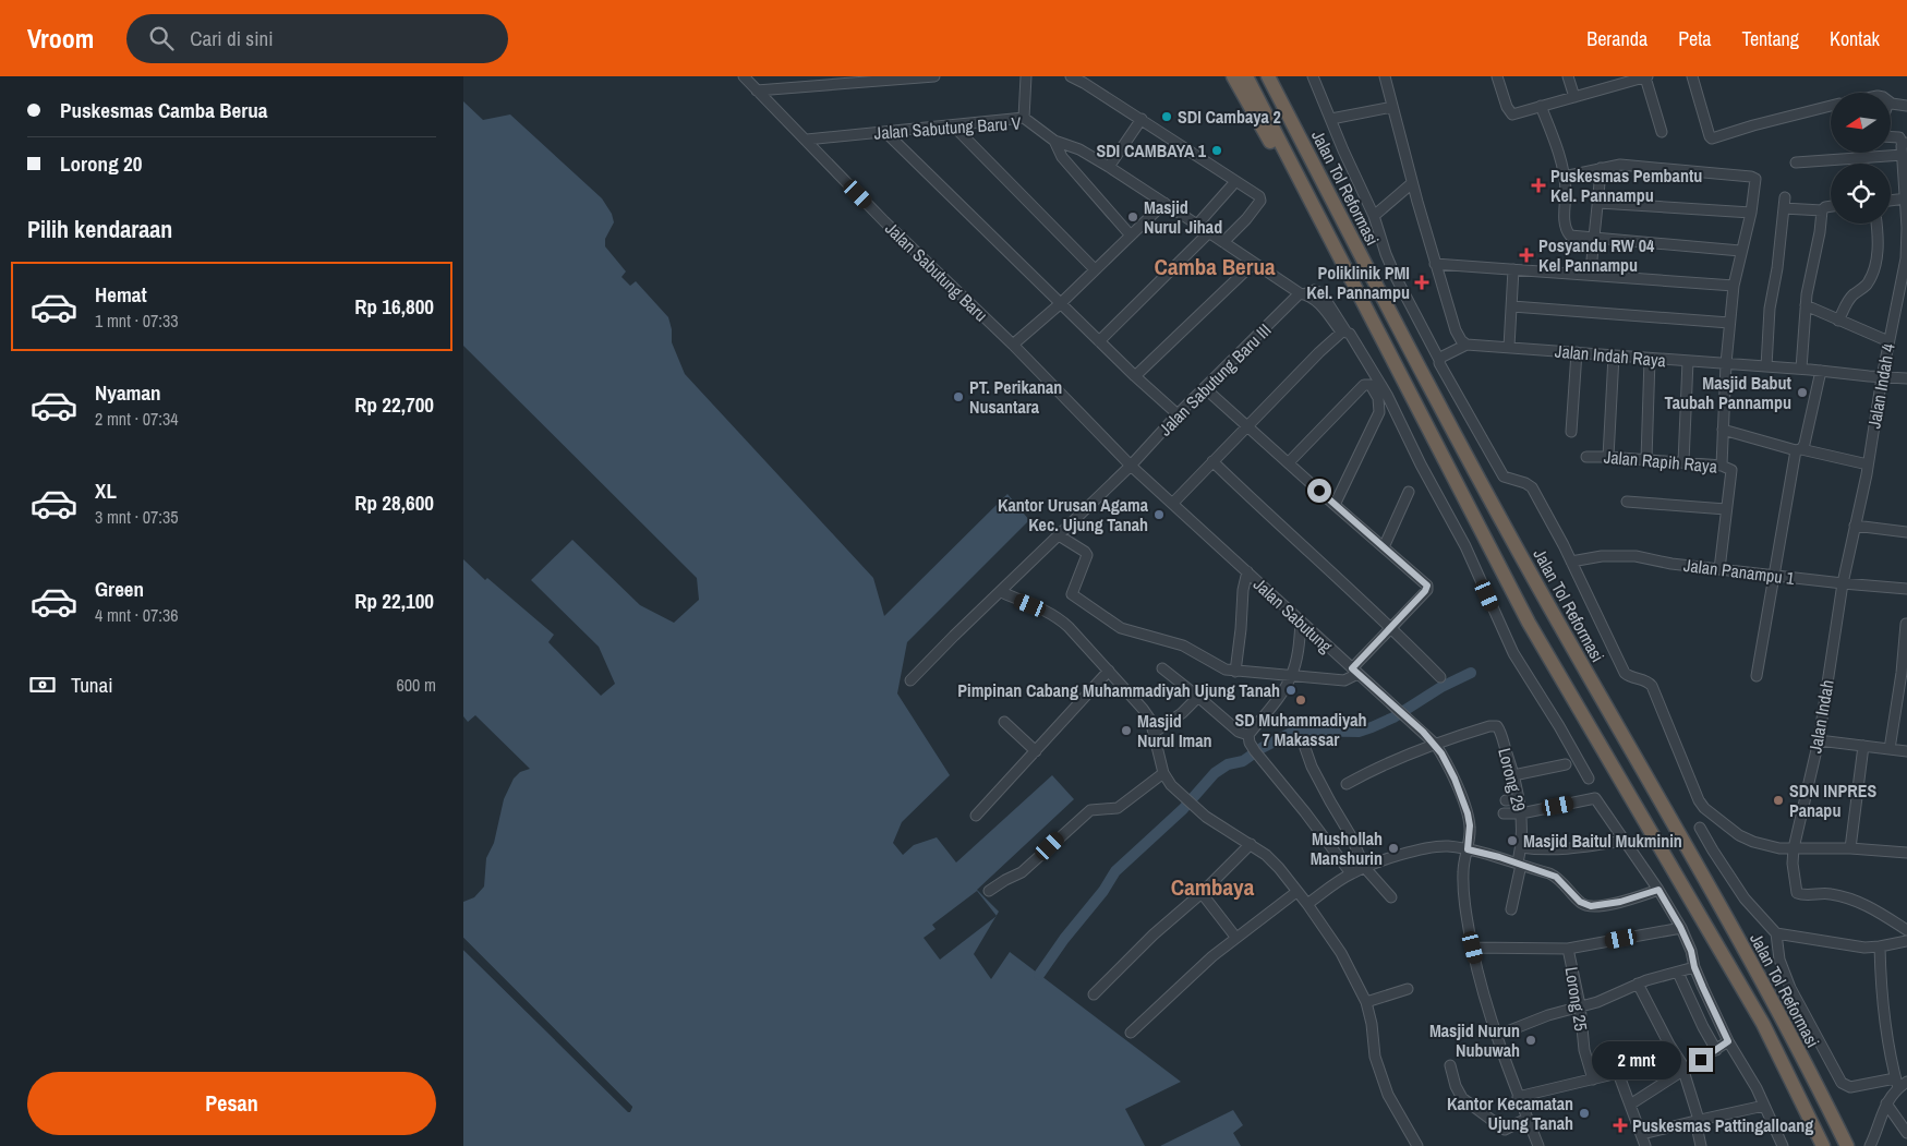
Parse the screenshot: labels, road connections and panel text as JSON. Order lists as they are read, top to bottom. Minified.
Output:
{"streets":{"highway":["Jalan Tol Reformasi"],"street":["Jalan Sabutung Baru V","Jalan Sabutung Baru","Jalan Indah Raya","Jalan Sabutung Baru III","Jalan Indah 4","Jalan Rapih Raya","Jalan Panampu 1","Jalan Sabutung","Jalan Indah","Lorong 29","Lorong 25"]},"crossings":[["Jalan Sabutung Baru V","Jalan Sabutung Baru"],["Jalan Sabutung Baru V","Jalan Sabutung Baru III"],["Jalan Sabutung Baru","Jalan Sabutung Baru III"],["Jalan Sabutung Baru","Jalan Sabutung"],["Jalan Indah Raya","Jalan Indah 4"],["Jalan Sabutung Baru III","Jalan Sabutung"],["Jalan Indah 4","Jalan Panampu 1"],["Jalan Indah 4","Jalan Indah"],["Jalan Rapih Raya","Jalan Panampu 1"],["Jalan Panampu 1","Jalan Indah"],["Jalan Sabutung","Lorong 29"]],"districts":["Camba Berua","Cambaya"],"places":{"other":["SDI Cambaya 2","SDI CAMBAYA 1","Masjid Nurul Jihad","Masjid Babut Taubah Pannampu","PT. Perikanan Nusantara","Kantor Urusan Agama Kec. Ujung Tanah","Pimpinan Cabang Muhammadiyah Ujung Tanah","SD Muhammadiyah 7 Makassar","Masjid Nurul Iman","SDN INPRES Panapu","Masjid Baitul Mukminin","Mushollah Manshurin","Masjid Nurun Nubuwah","Kantor Kecamatan Ujung Tanah"],"health":["Puskesmas Pembantu Kel. Pannampu","Posyandu RW 04 Kel Pannampu","Poliklinik PMI Kel. Pannampu","Puskesmas Pattingalloang"]},"north":"left","page":{"header":"Vroom","search":"Cari di sini","nav":["Beranda","Peta","Tentang","Kontak"],"banner":["Puskesmas Camba Berua","Lorong 20"],"heading":"Pilih kendaraan","list":[{"name":"Hemat","note":"1 mnt · 07:33","value":"Rp 16,800"},{"name":"Nyaman","note":"2 mnt · 07:34","value":"Rp 22,700"},{"name":"XL","note":"3 mnt · 07:35","value":"Rp 28,600"},{"name":"Green","note":"4 mnt · 07:36","value":"Rp 22,100"}],"pay":["Tunai","600 m"],"bubble":"2 mnt","buttons":"Pesan"}}
